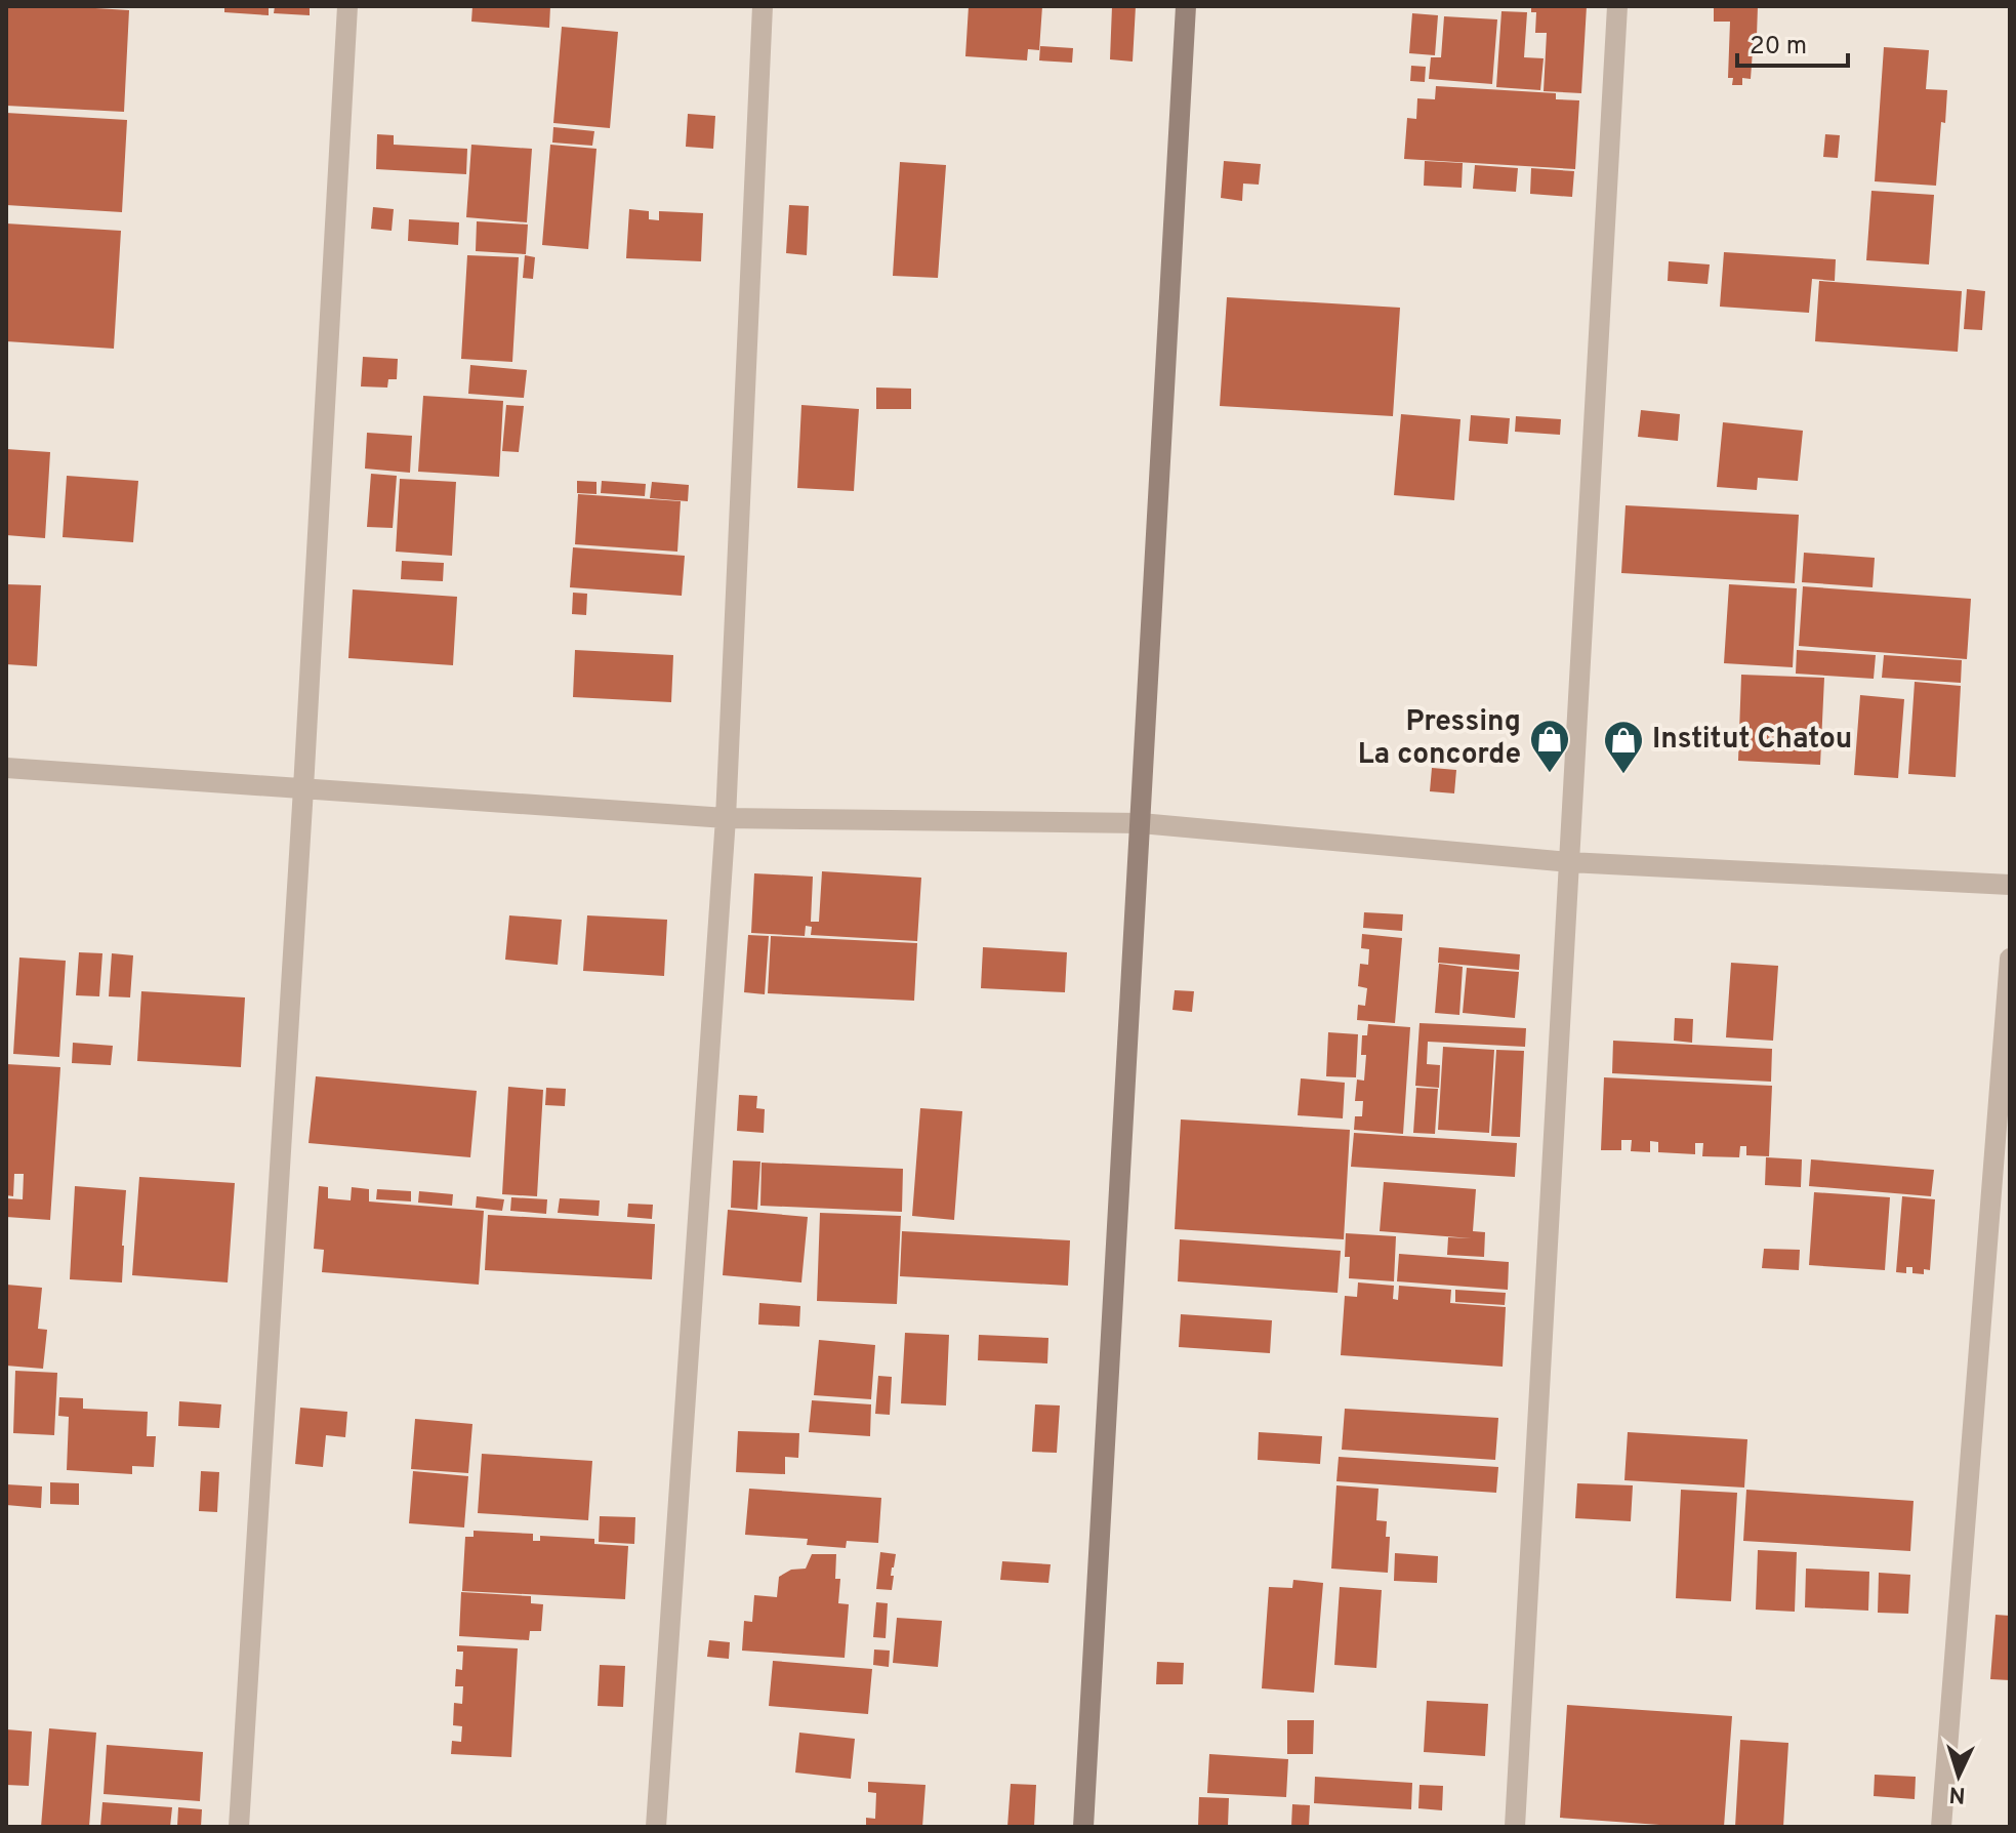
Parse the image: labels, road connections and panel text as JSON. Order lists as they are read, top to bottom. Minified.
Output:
{"places":{"shop":["Pressing La concorde","Institut Chatou"]},"scale_bar":"20 m","north":"bottom"}
